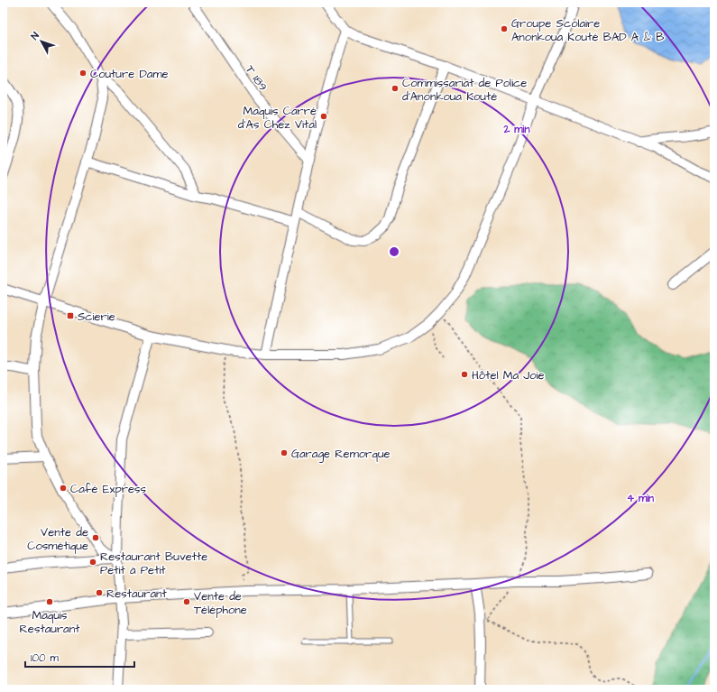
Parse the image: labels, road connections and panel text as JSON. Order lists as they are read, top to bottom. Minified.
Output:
{"streets":{"street":["T 189"]},"places":{"other":["Groupe Scolaire Anonkoua Kouté BAD A & B","Couture Dame","Commissariat de Police d'Anonkoua Kouté","Maquis Carré d'As Chez Vital","Hôtel Ma Joie","Garage Remorque","Café Express","Vente de Cosmétique","Restaurant Buvette Petit à Petit","Restaurant","Maquis Restaurant","Vente de Téléphone"],"transit":["Scierie"]},"scale_bar":"100 m","north":"top left","rings":["2 min","4 min"]}
